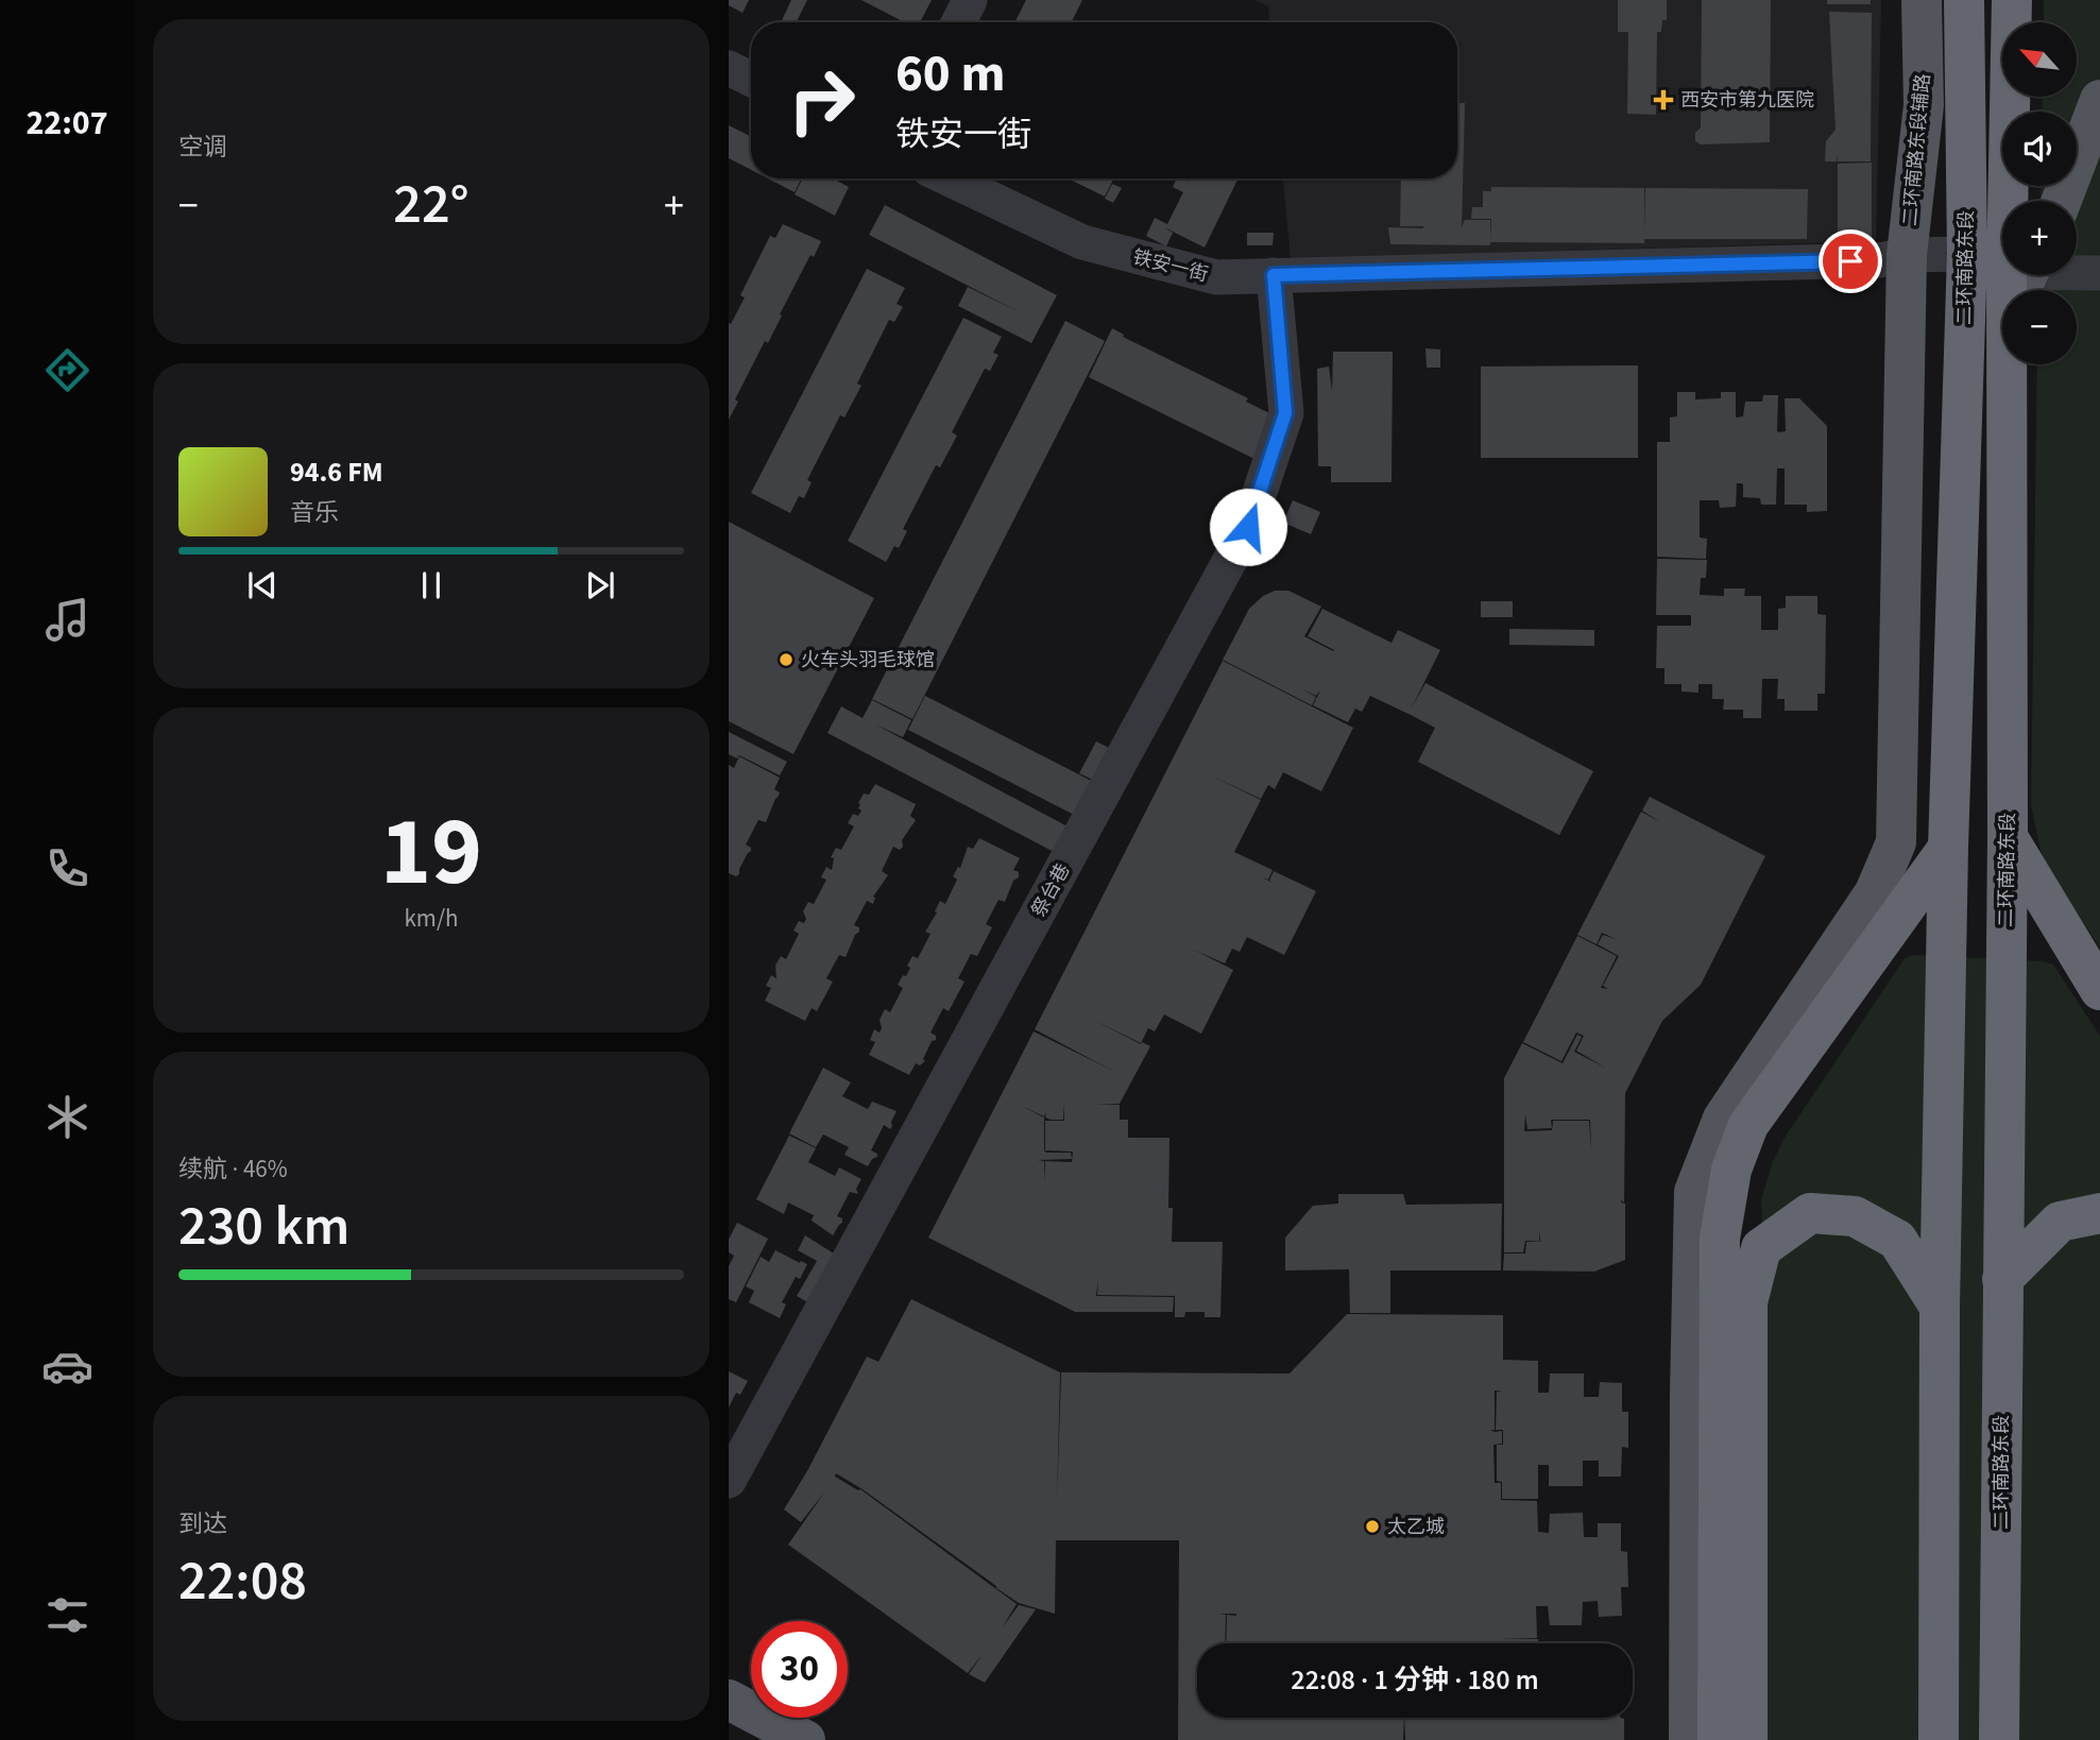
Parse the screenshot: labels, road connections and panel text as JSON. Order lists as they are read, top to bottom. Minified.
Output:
{"streets":{"highway":["二环南路东段"],"main road":["二环南路东段辅路"],"street":["铁安一街","祭台巷"]},"crossings":[["二环南路东段辅路","铁安一街"],["铁安一街","二环南路东段"],["铁安一街","祭台巷"]],"places":{"health":["西安市第九医院"],"other":["火车头羽毛球馆","太乙城"]},"north":"top left","page":{"tabs":"22:07","tile":["空调",["19","km/h"],["续航 · 46%","230 km"],["到达","22:08"]],"map_buttons":["+","−"],"turn":["60 m","铁安一街"],"heat":["−","22°","+"],"song":["94.6 FM","音乐"],"limit":"30","trip":"22:08 · 1 分钟 · 180 m"}}
